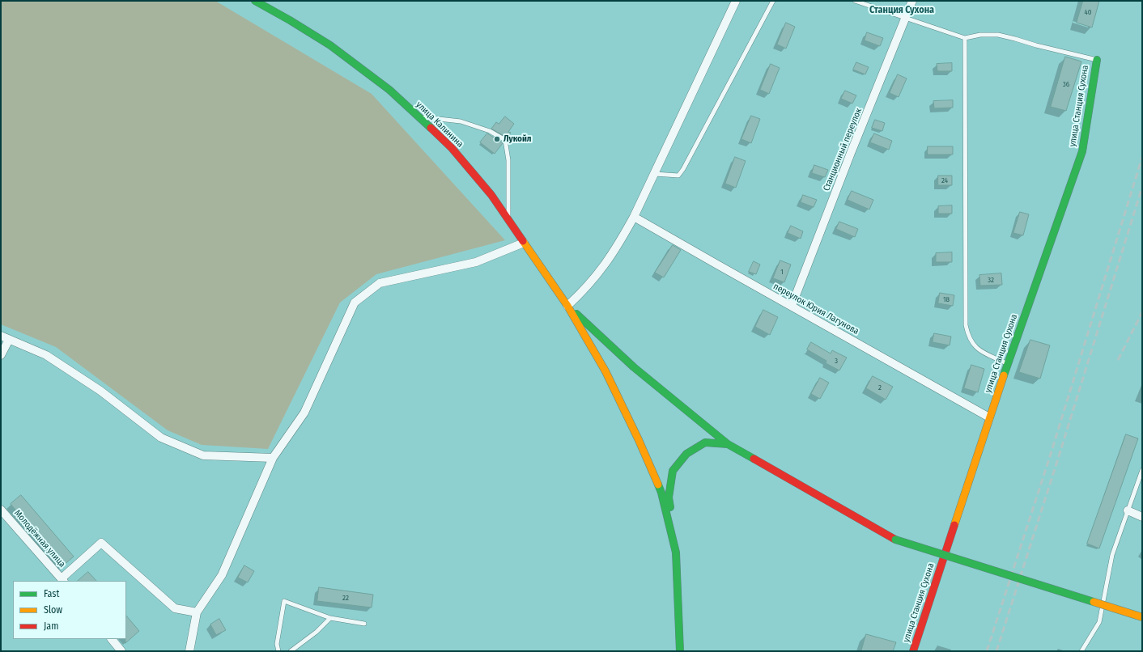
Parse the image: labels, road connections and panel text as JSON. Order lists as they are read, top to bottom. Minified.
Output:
{"streets":{"street":["улица Станция Сухона","улица Калинина","Станционный переулок","переулок Юрия Лагунова","Молодёжная улица"]},"crossings":[["улица Станция Сухона","переулок Юрия Лагунова"],["Станционный переулок","переулок Юрия Лагунова"]],"districts":["Станция Сухона"],"places":["Лукойл"],"house_numbers":["40","36","24","1","32","18","3","2","22"],"legend":["Fast","Slow","Jam"]}
